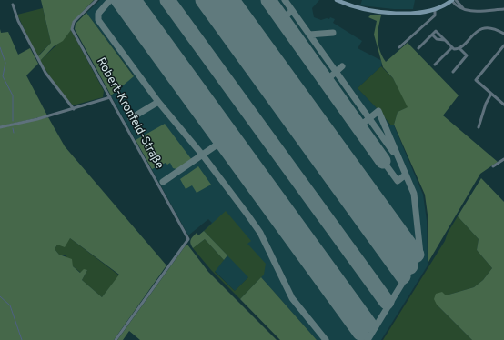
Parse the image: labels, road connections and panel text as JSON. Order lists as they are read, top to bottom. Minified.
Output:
{"streets":{"street":["Robert-Kronfeld-Straße"]}}
